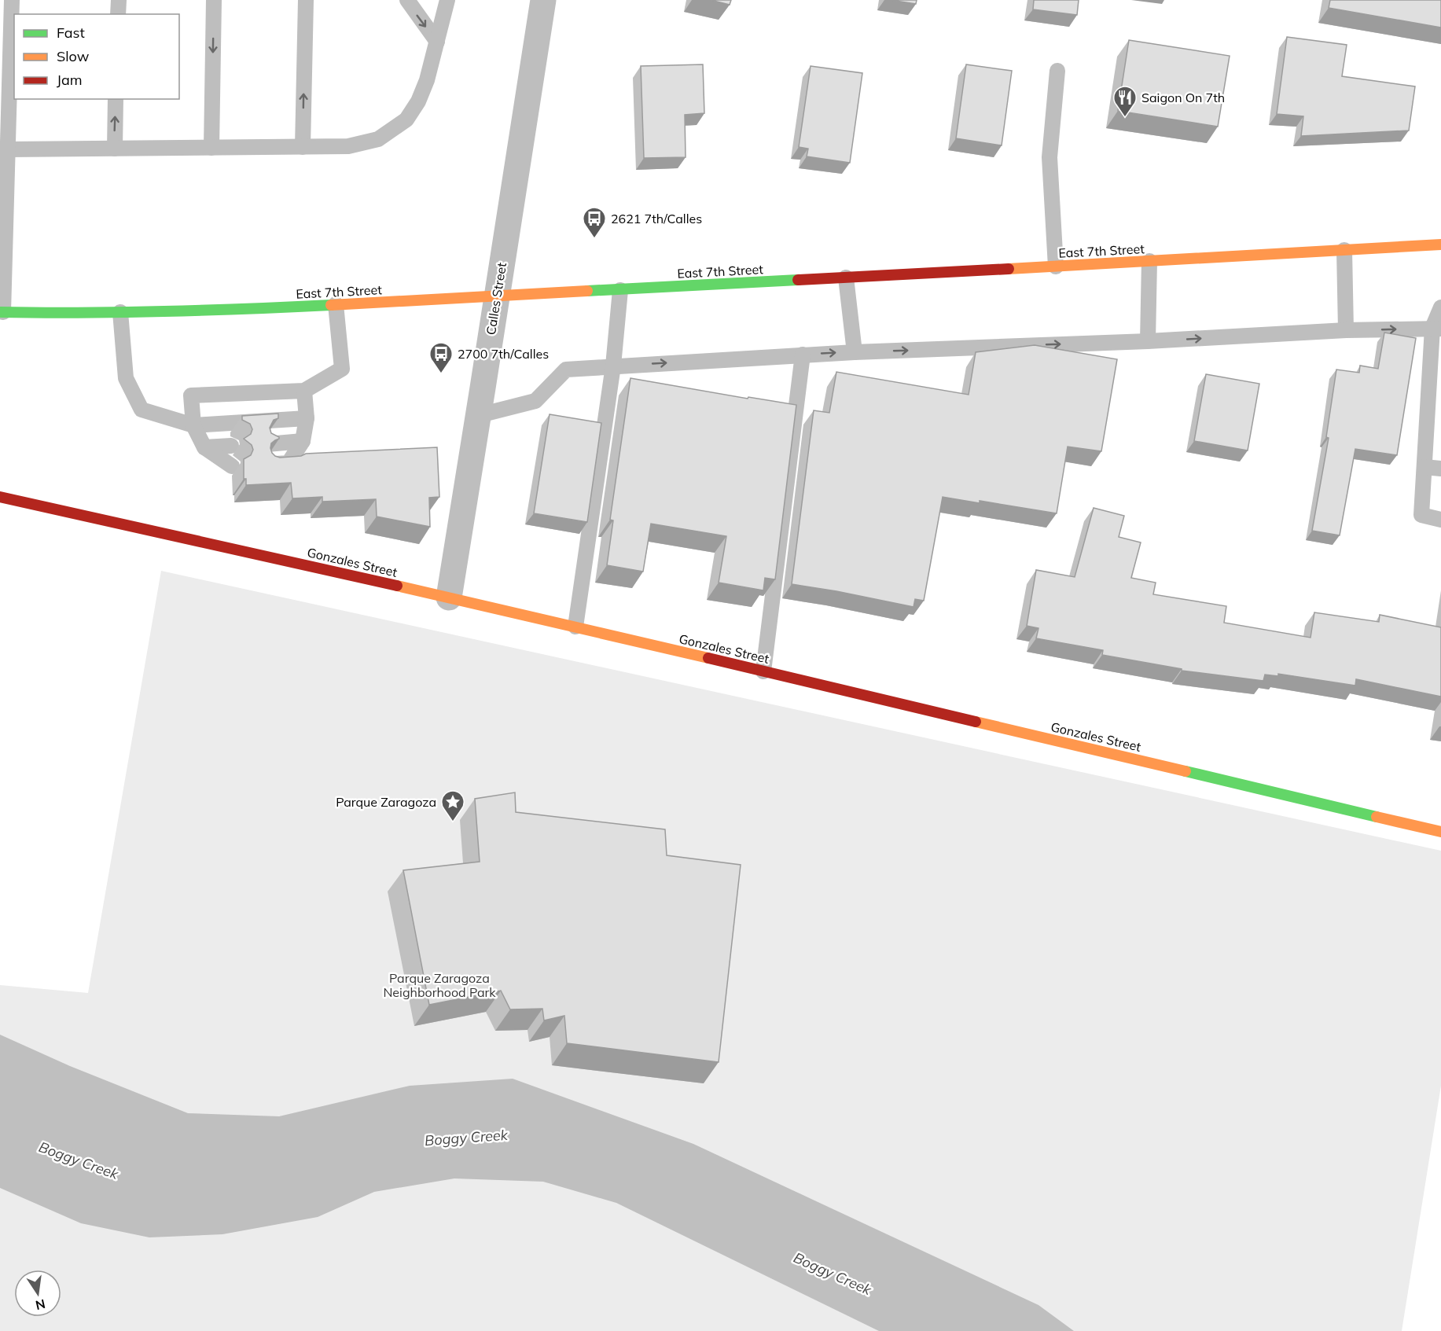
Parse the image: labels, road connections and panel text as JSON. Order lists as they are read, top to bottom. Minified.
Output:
{"streets":{"street":["East 7th Street","Calles Street","Gonzales Street"]},"crossings":[["East 7th Street","Calles Street"],["Calles Street","Gonzales Street"]],"water":["Boggy Creek"],"parks":["Parque Zaragoza Neighborhood Park"],"places":{"restaurant":["Saigon On 7th"],"bus stop":["2621 7th/Calles","2700 7th/Calles"],"place":["Parque Zaragoza"]},"legend":["Fast","Slow","Jam"],"north":"bottom"}
